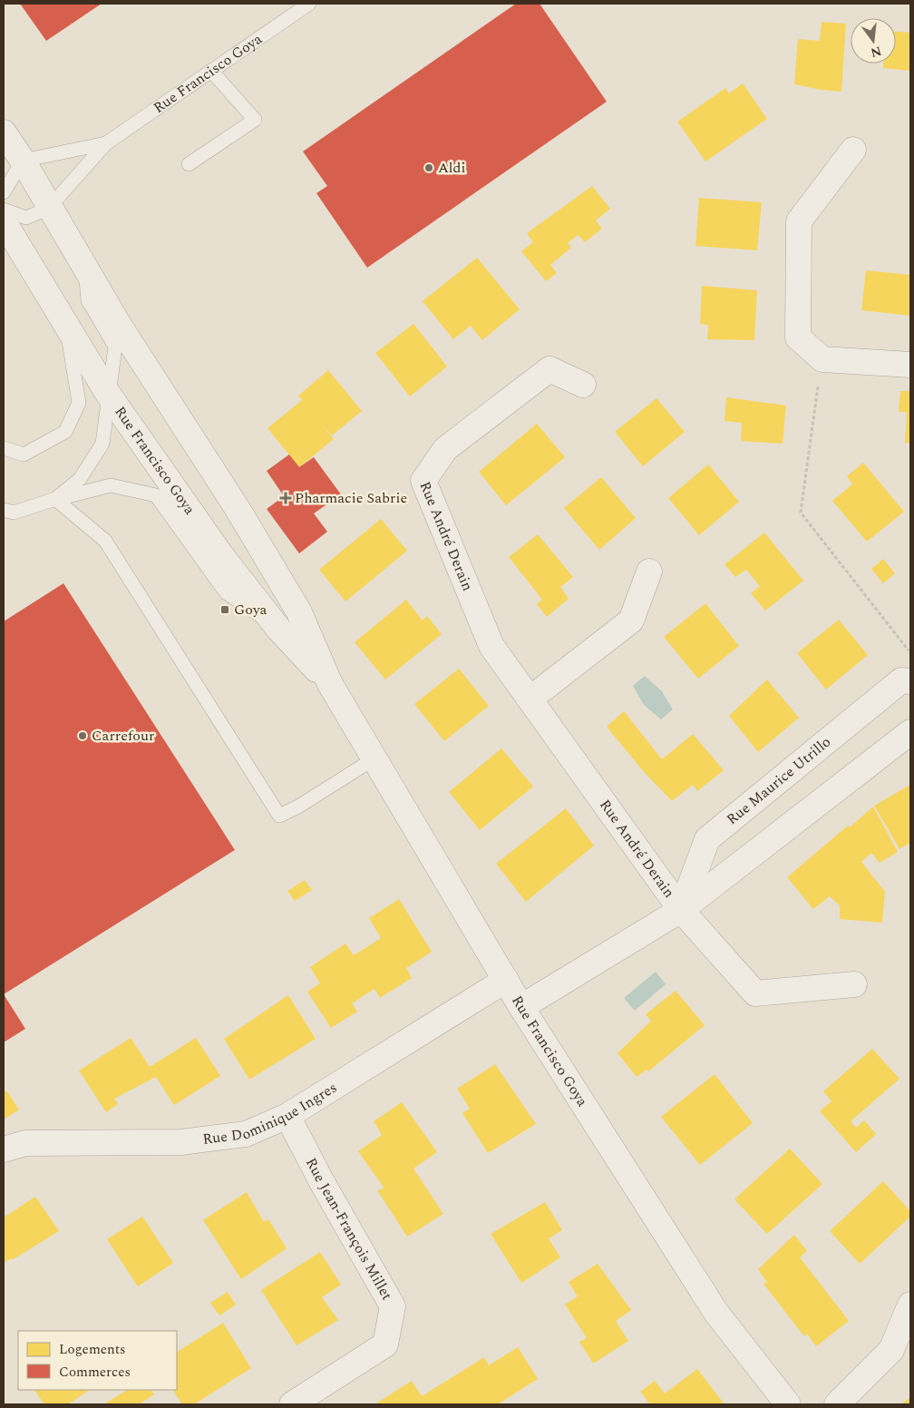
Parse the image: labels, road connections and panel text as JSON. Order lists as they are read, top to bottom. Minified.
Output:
{"streets":{"street":["Rue Francisco Goya","Rue André Derain","Rue Maurice Utrillo","Rue Dominique Ingres","Rue Jean-François Millet"]},"crossings":[["Rue Francisco Goya","Rue Dominique Ingres"],["Rue André Derain","Rue Maurice Utrillo"],["Rue Dominique Ingres","Rue Jean-François Millet"]],"places":{"other":["Aldi","Carrefour"],"health":["Pharmacie Sabrie"],"transit":["Goya"]},"legend":["Logements","Commerces"],"north":"bottom"}
